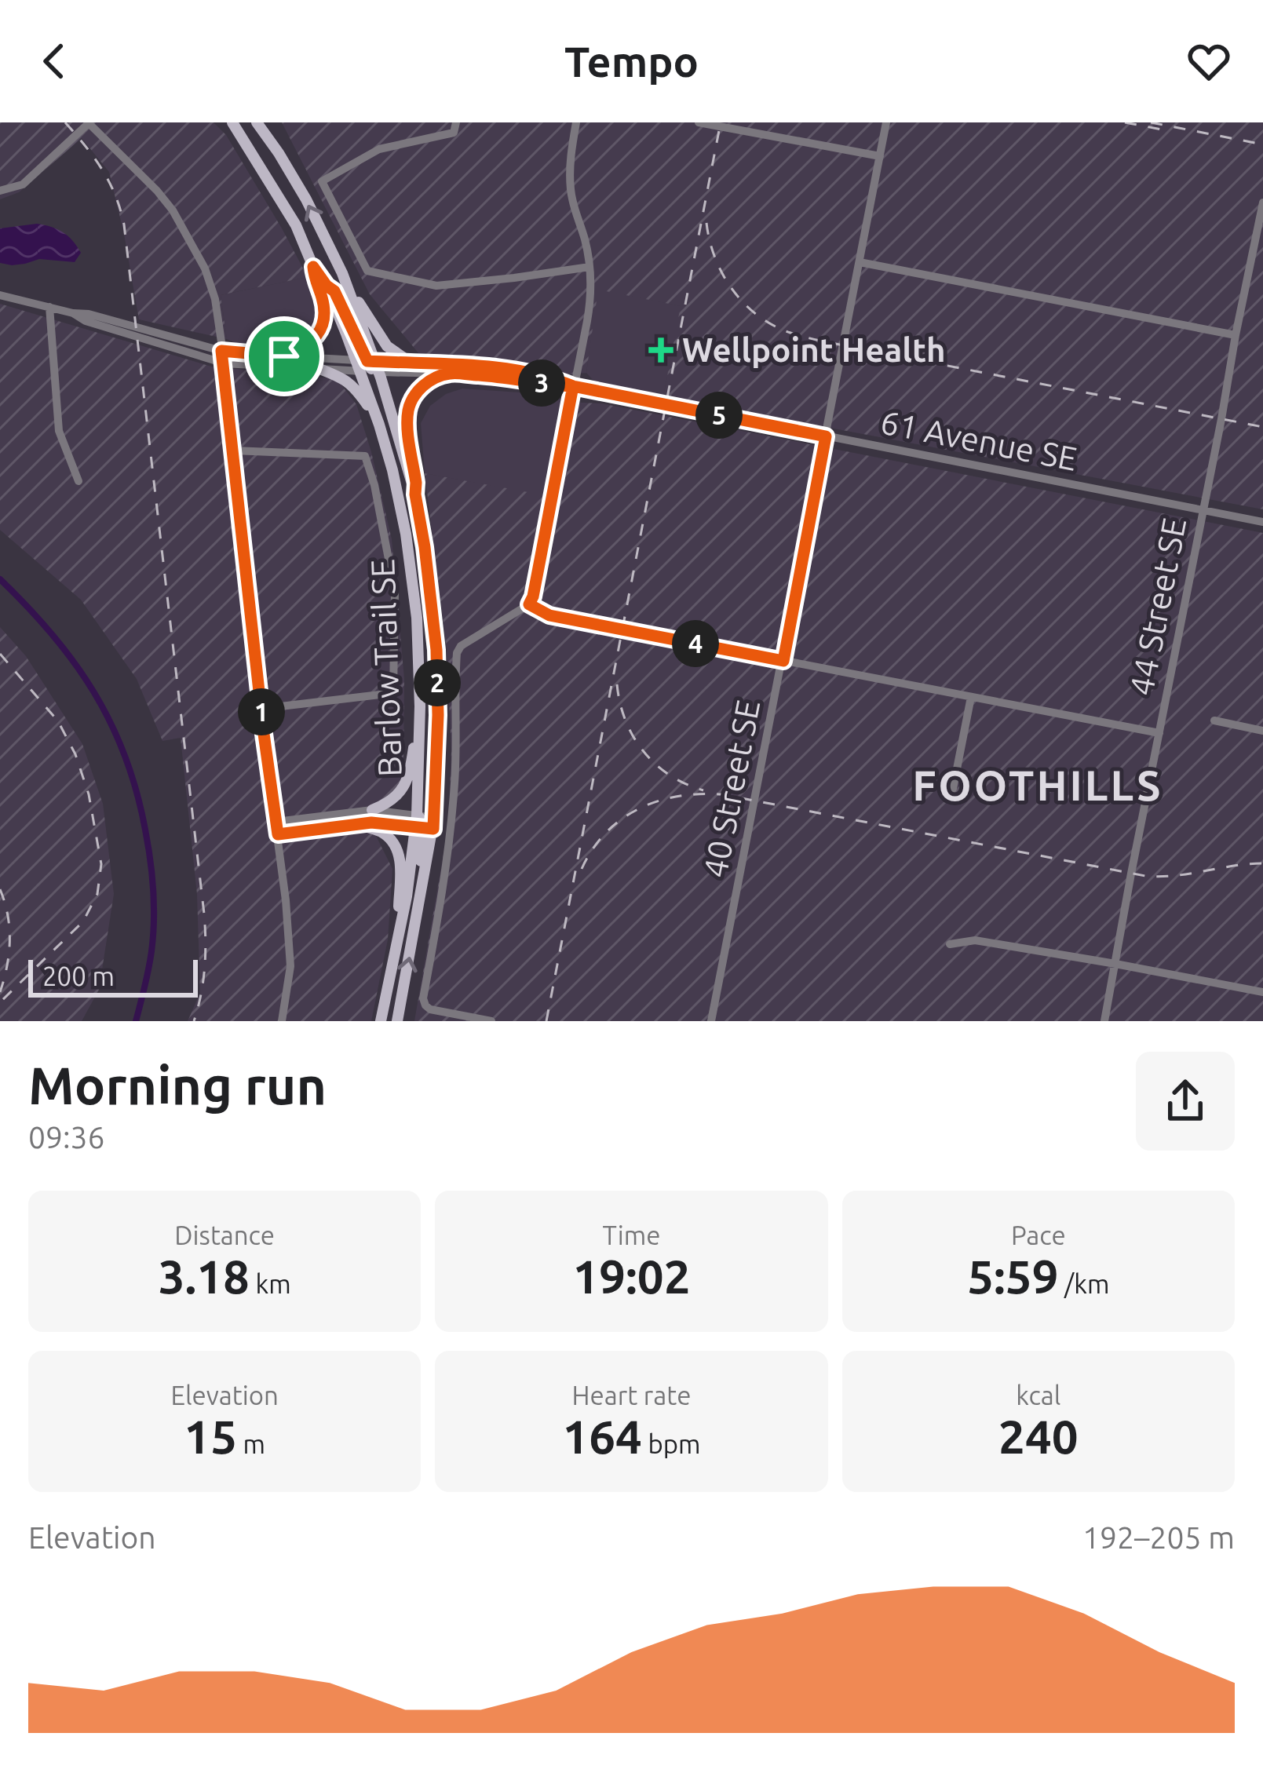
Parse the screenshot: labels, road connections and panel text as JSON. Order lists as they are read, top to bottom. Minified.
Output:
{"streets":{"main road":["Barlow Trail SE"],"street":["61 Avenue SE","44 Street SE","40 Street SE"]},"crossings":[["61 Avenue SE","44 Street SE"],["61 Avenue SE","Barlow Trail SE"],["61 Avenue SE","40 Street SE"]],"districts":["FOOTHILLS"],"places":{"health":["Wellpoint Health"]},"scale_bar":"200 m","page":{"header":"Tempo","pins":["3","5","4","2","1"],"scale":"200 m","heading":["Morning run","09:36"],"stats":[["Distance","3.18 km"],["Time","19:02"],["Pace","5:59 /km"],["Elevation","15 m"],["Heart rate","164 bpm"],["kcal","240"]],"chart":["Elevation","192–205 m"]}}
